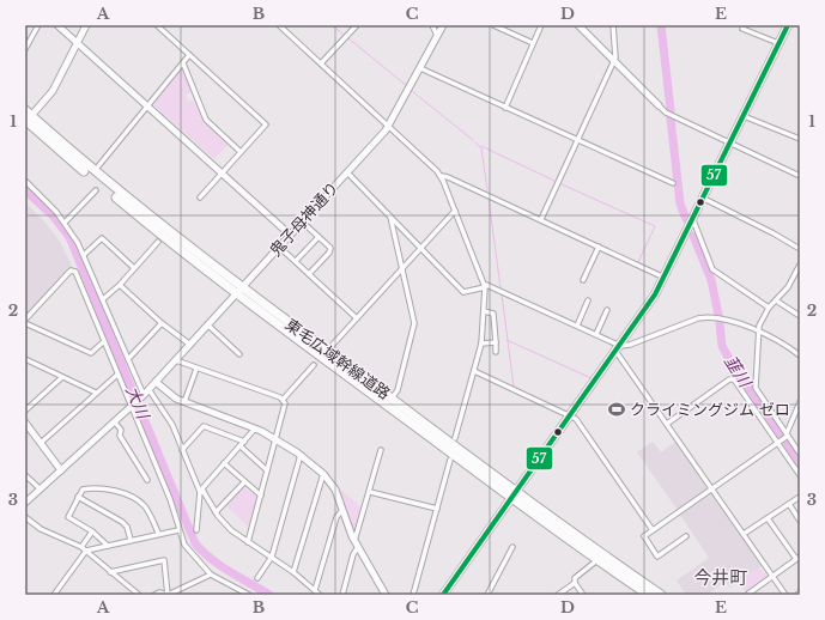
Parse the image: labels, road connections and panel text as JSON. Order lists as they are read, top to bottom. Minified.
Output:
{"streets":{"highway":["東毛広域幹線道路"],"street":["鬼子母神通り"]},"crossings":[["鬼子母神通り","東毛広域幹線道路"]],"districts":["今井町"],"water":["韮川","大川"],"places":{"sports":["クライミングジム ゼロ"]},"lines":["transit line 57"],"grid":{"columns":["A","B","C","D","E"],"rows":["1","2","3"]}}
